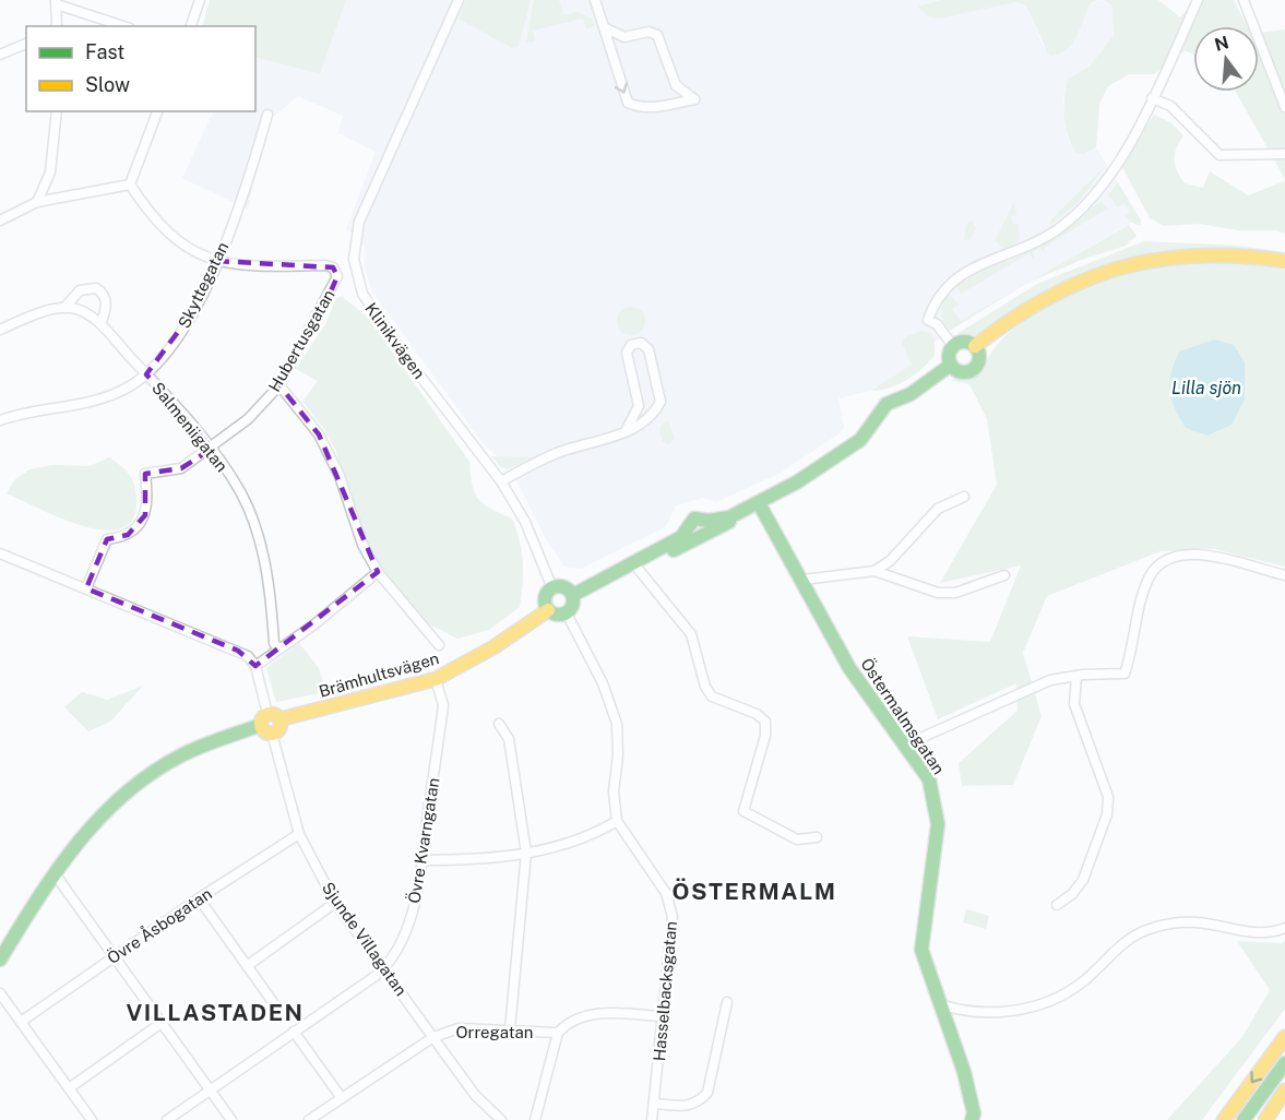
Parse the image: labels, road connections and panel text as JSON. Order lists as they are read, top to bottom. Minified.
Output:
{"streets":{"main road":["Brämhultsvägen","Östermalmsgatan"],"street":["Skyttegatan","Hubertusgatan","Klinikvägen","Salmeniigatan","Övre Kvarngatan","Övre Åsbogatan","Sjunde Villagatan","Hasselbacksgatan","Orregatan"]},"crossings":[["Skyttegatan","Hubertusgatan"],["Skyttegatan","Salmeniigatan"],["Hubertusgatan","Salmeniigatan"],["Klinikvägen","Brämhultsvägen"],["Klinikvägen","Hasselbacksgatan"],["Brämhultsvägen","Övre Kvarngatan"],["Brämhultsvägen","Sjunde Villagatan"],["Brämhultsvägen","Hasselbacksgatan"],["Övre Kvarngatan","Sjunde Villagatan"],["Övre Åsbogatan","Sjunde Villagatan"],["Sjunde Villagatan","Orregatan"]],"districts":["ÖSTERMALM","VILLASTADEN"],"water":["Lilla sjön"],"legend":["Fast","Slow"],"north":"top"}
